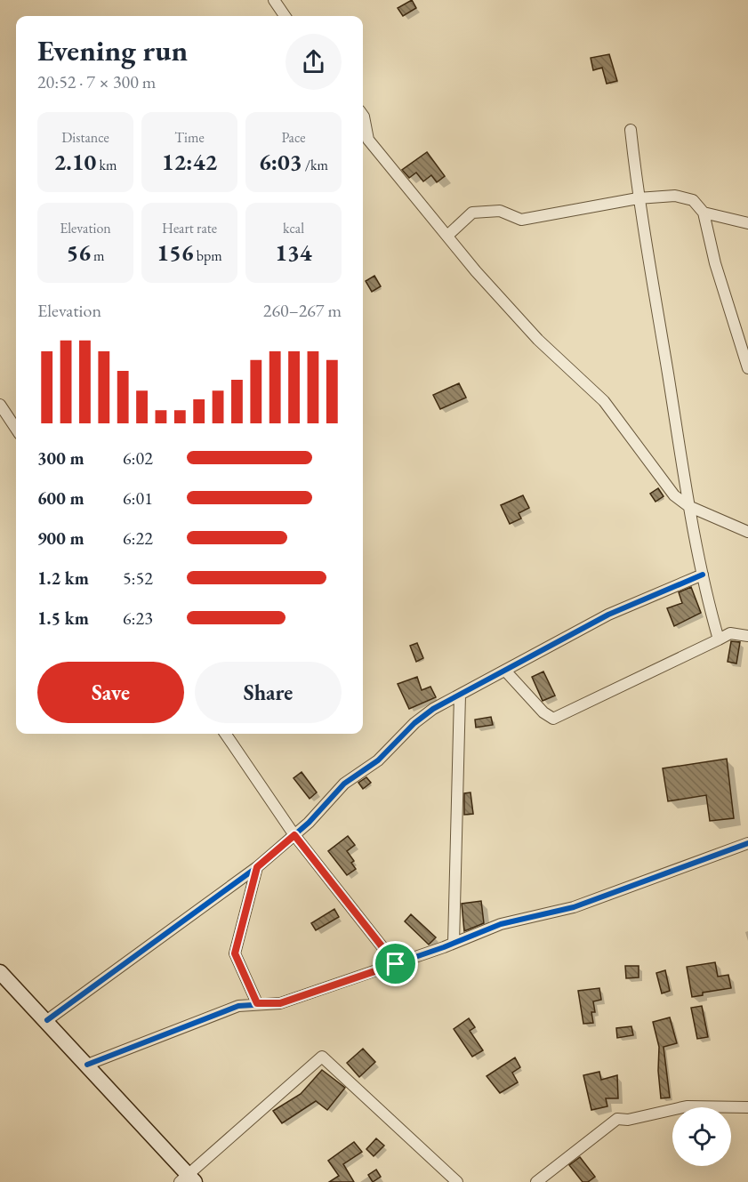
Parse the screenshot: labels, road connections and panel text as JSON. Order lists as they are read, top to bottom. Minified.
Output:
{"page":{"heading":["Evening run","20:52 · 7 × 300 m"],"stats":[["Distance","2.10 km"],["Time","12:42"],["Pace","6:03 /km"],["Elevation","56 m"],["Heart rate","156 bpm"],["kcal","134"]],"chart":["Elevation","260–267 m"],"list":[{"name":"300 m","note":"6:02"},{"name":"600 m","note":"6:01"},{"name":"900 m","note":"6:22"},{"name":"1.2 km","note":"5:52"},{"name":"1.5 km","note":"6:23"}],"buttons":["Save","Share"]}}
